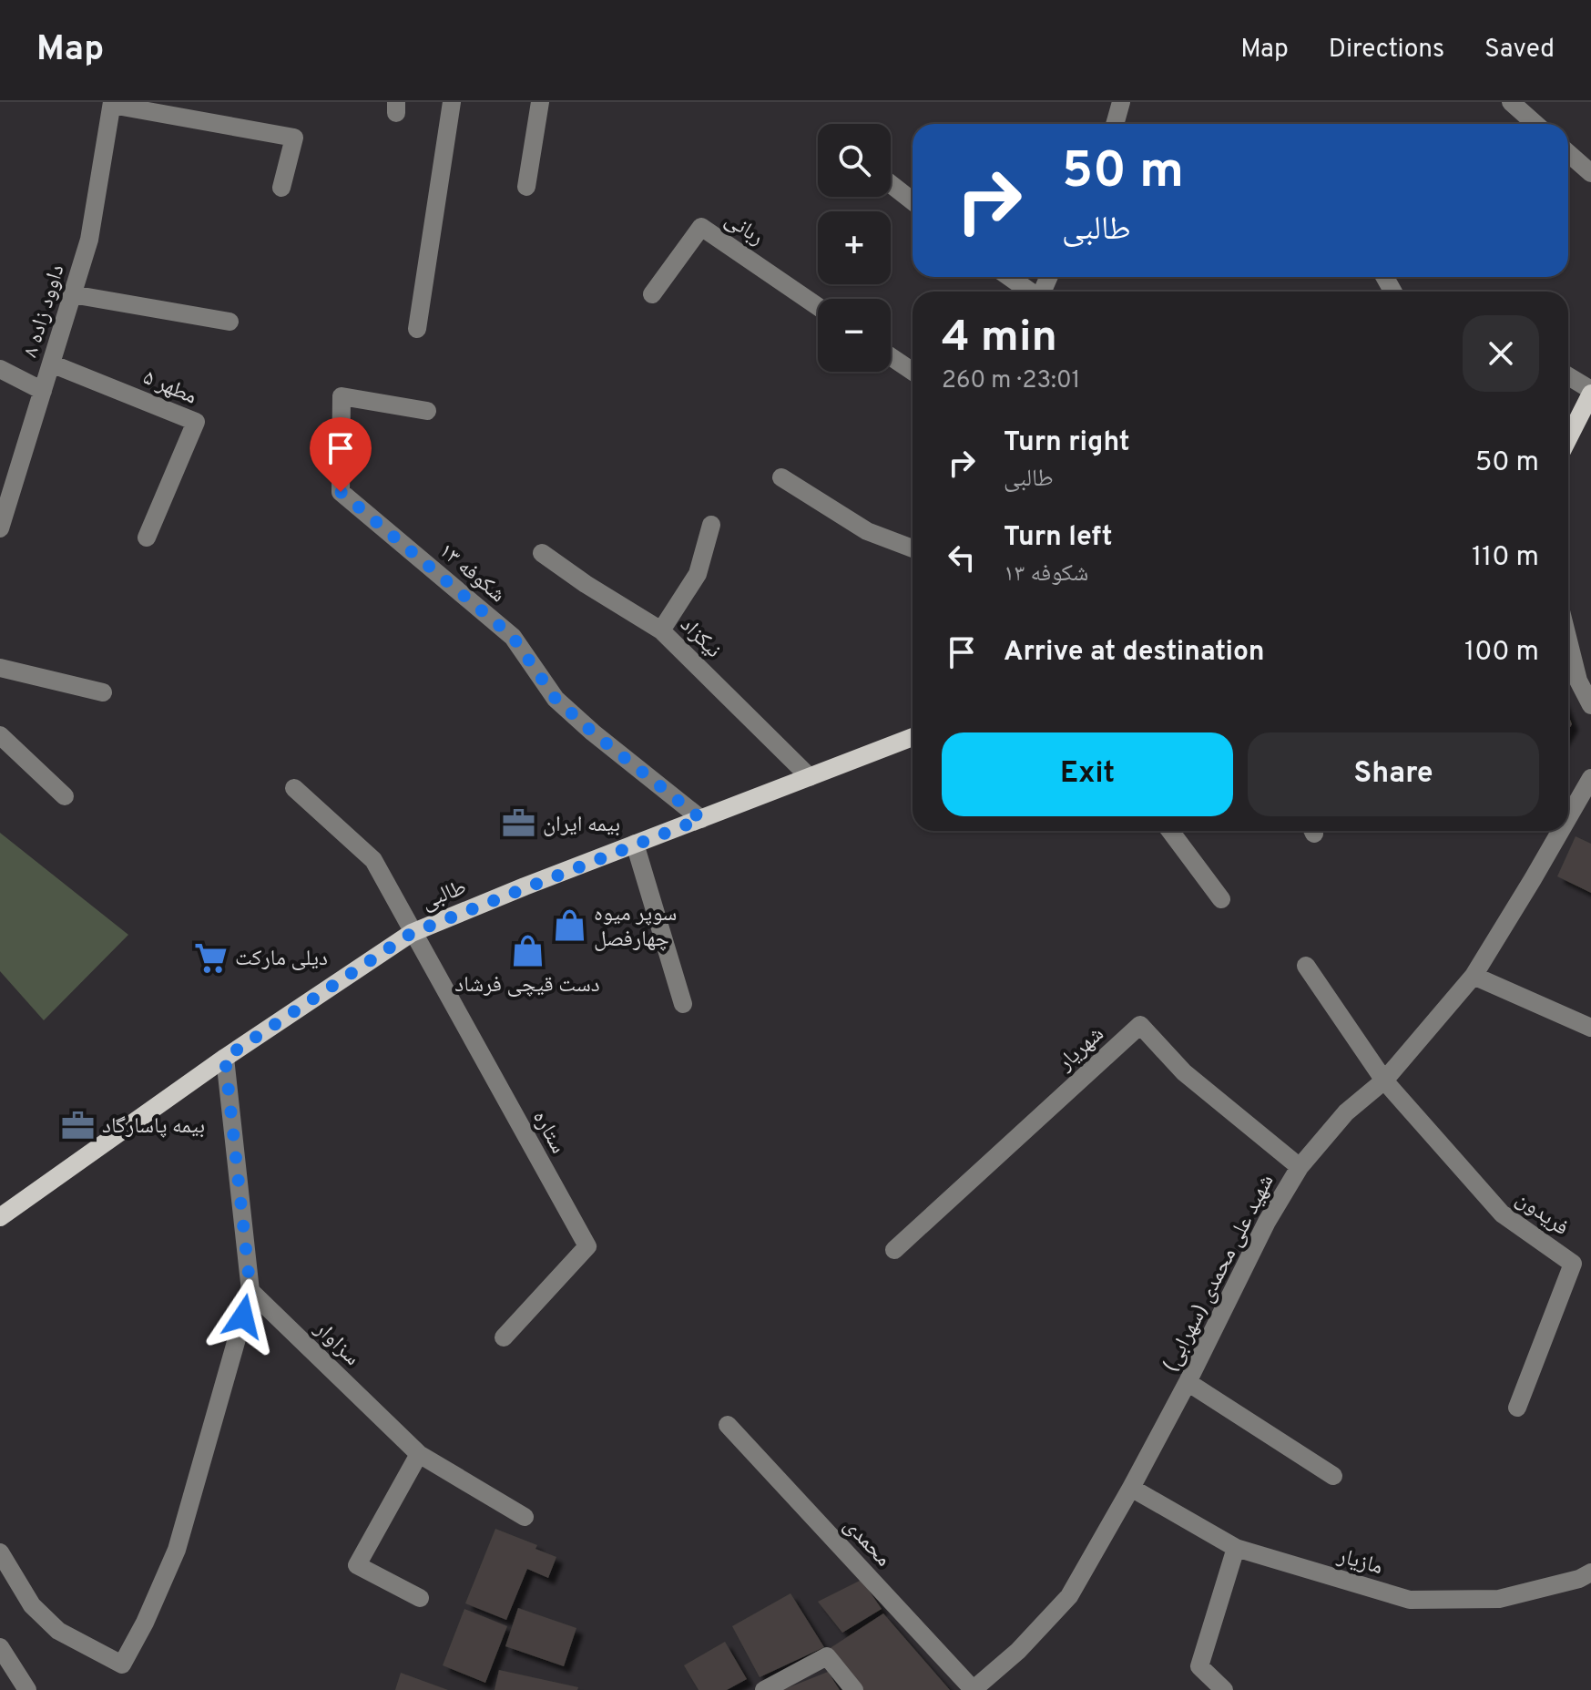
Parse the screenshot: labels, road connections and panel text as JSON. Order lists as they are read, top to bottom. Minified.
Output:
{"streets":{"main road":["طالبی"],"street":["ربانی","داوود زاده ۸","مطهر ۵","شکوفه ۱۳","نیکزاد","شهریار","ستاره","فریدون","شهید علی محمدی (سهرابی)","سزاوار","محمدی","مازیار"]},"crossings":[["داوود زاده ۸","مطهر ۵"],["شکوفه ۱۳","طالبی"],["نیکزاد","طالبی"],["طالبی","ستاره"],["شهریار","شهید علی محمدی (سهرابی)"],["فریدون","شهید علی محمدی (سهرابی)"],["شهید علی محمدی (سهرابی)","محمدی"],["شهید علی محمدی (سهرابی)","مازیار"]],"places":{"office":["بیمه ایران","بیمه پاسارگاد"],"shop":["سوپر میوه چهارفصل","دست قیچی فرشاد"],"supermarket":["دیلی مارکت"]},"page":{"header":"Map","nav":["Map","Directions","Saved"],"map_buttons":["+","−"],"turn":["50 m","طالبی"],"heading":["4 min","260 m · 23:01"],"list":[{"name":"Turn right","note":"طالبی","value":"50 m"},{"name":"Turn left","note":"شکوفه ۱۳","value":"110 m"},{"name":"Arrive at destination","value":"100 m"}],"buttons":["Exit","Share"]}}
